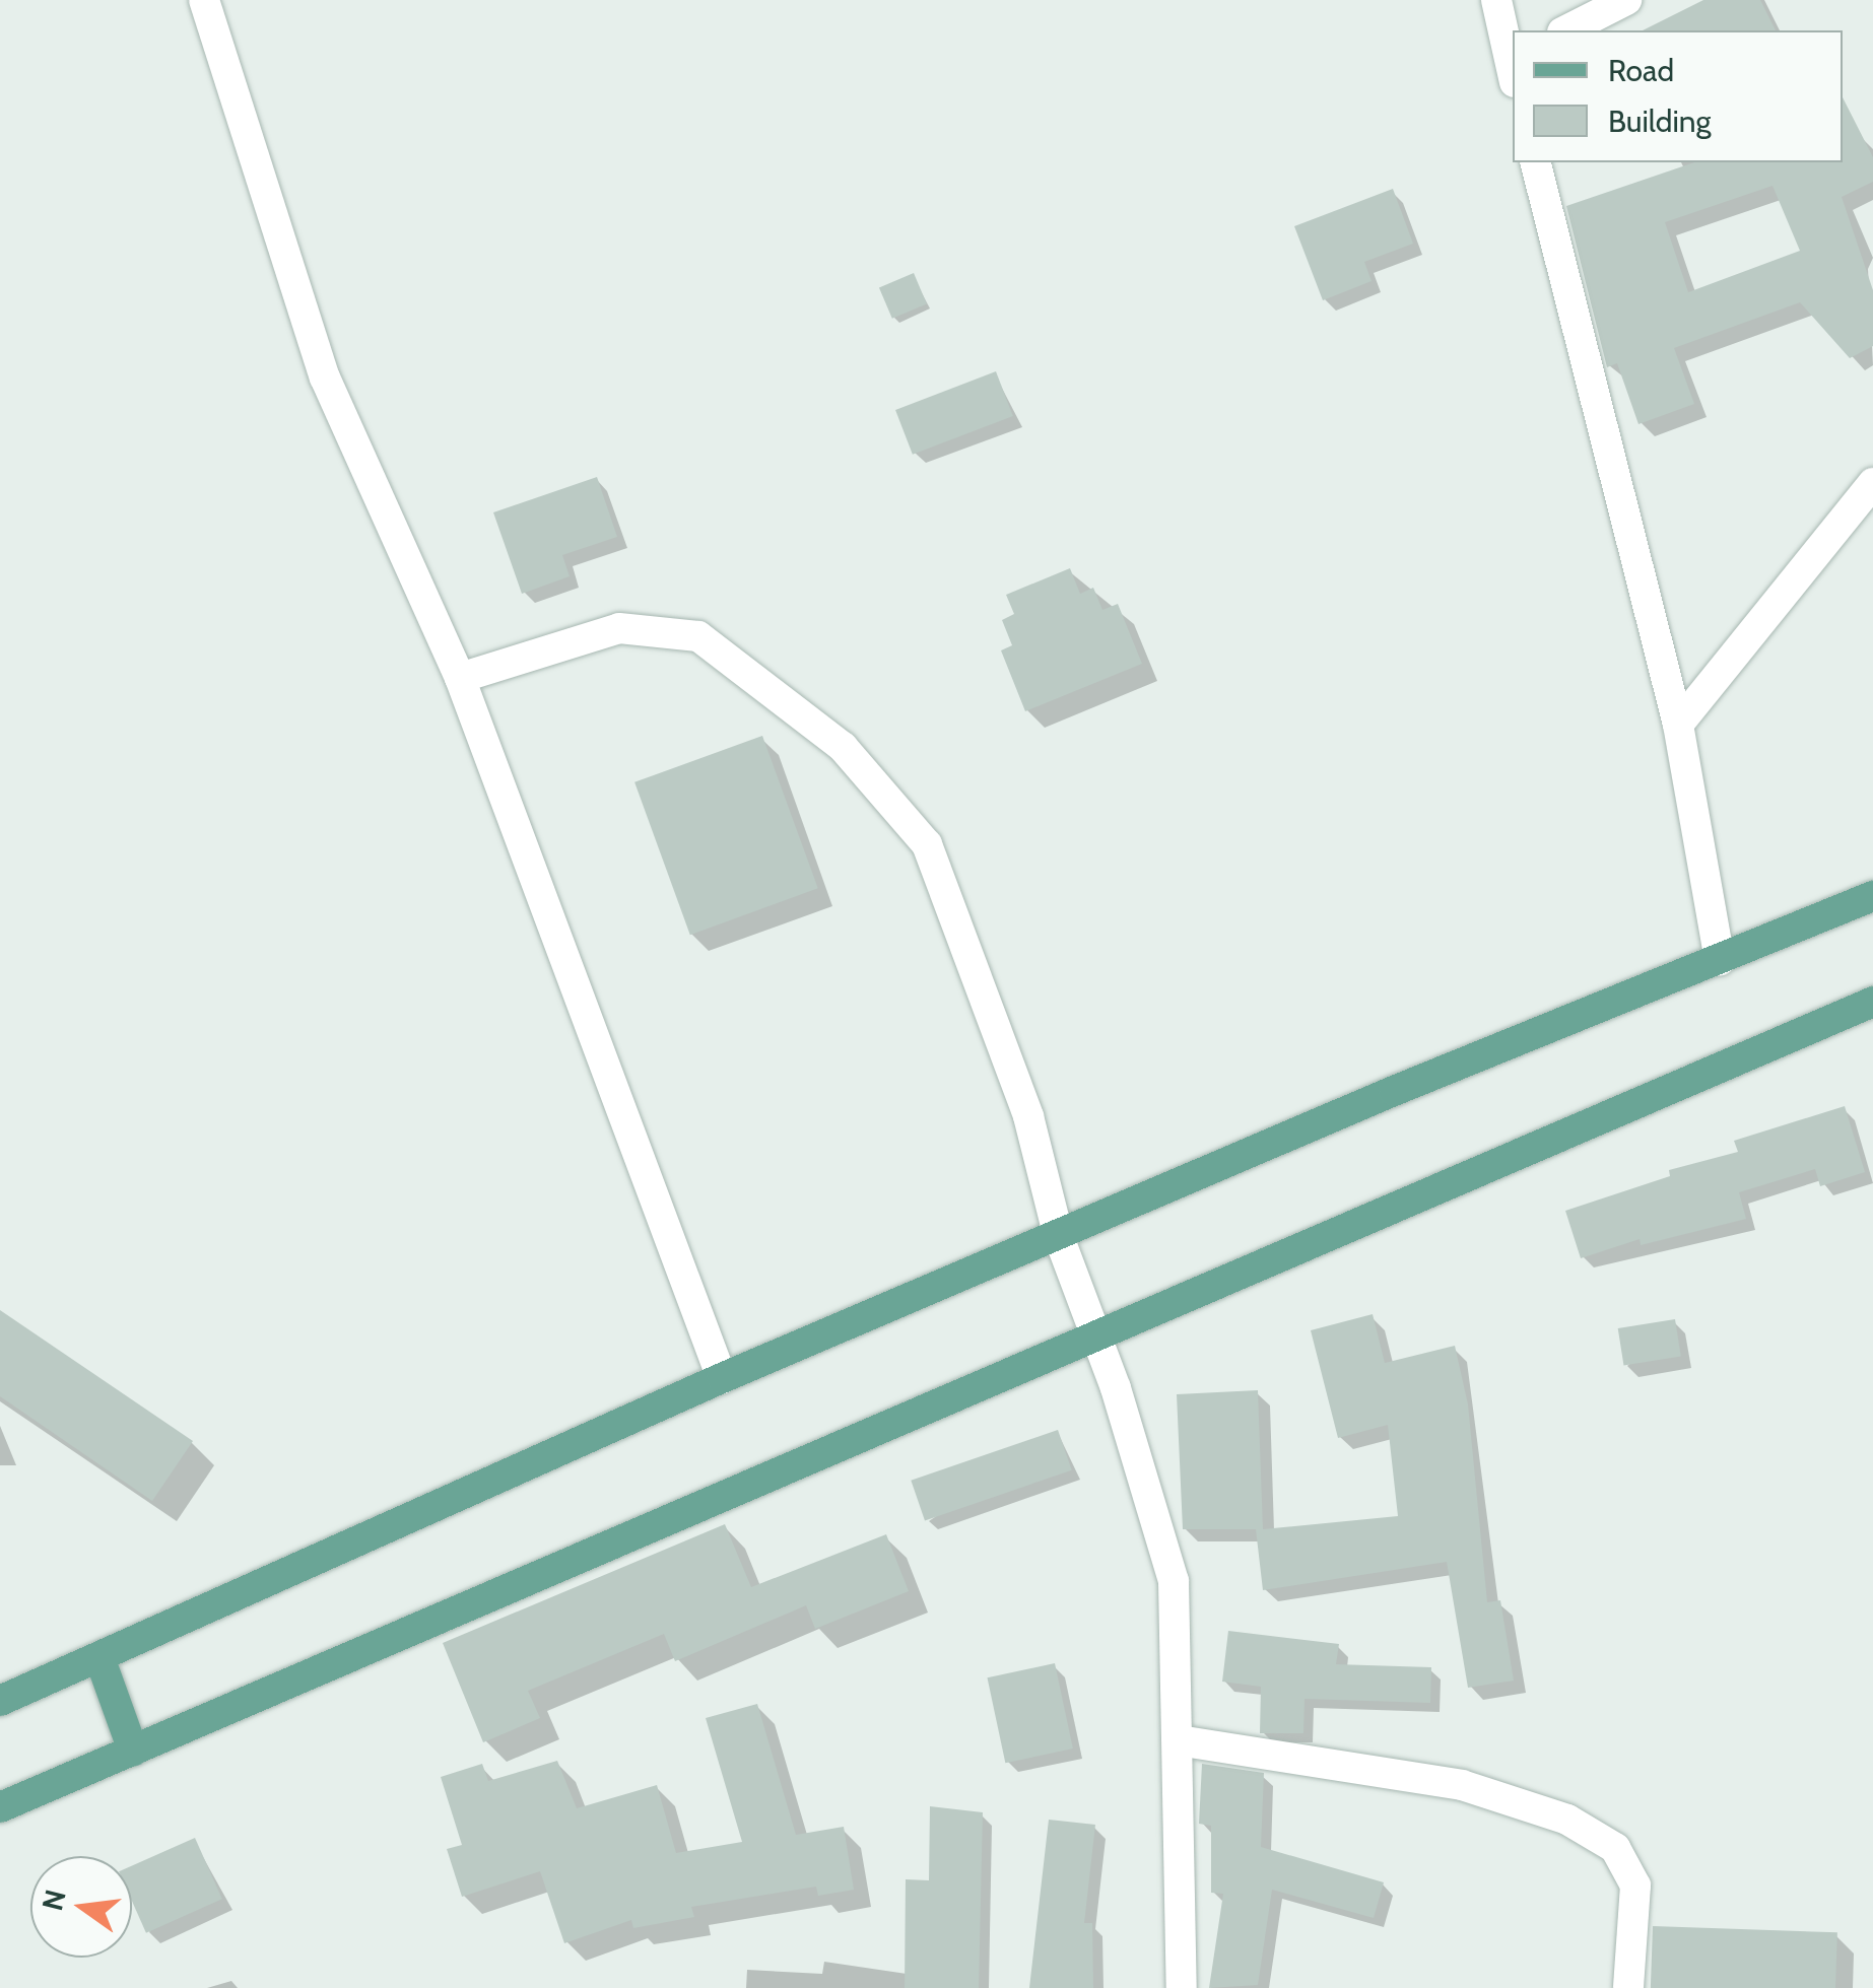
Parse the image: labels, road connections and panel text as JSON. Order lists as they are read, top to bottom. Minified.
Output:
{"legend":["Road","Building"],"north":"left"}
